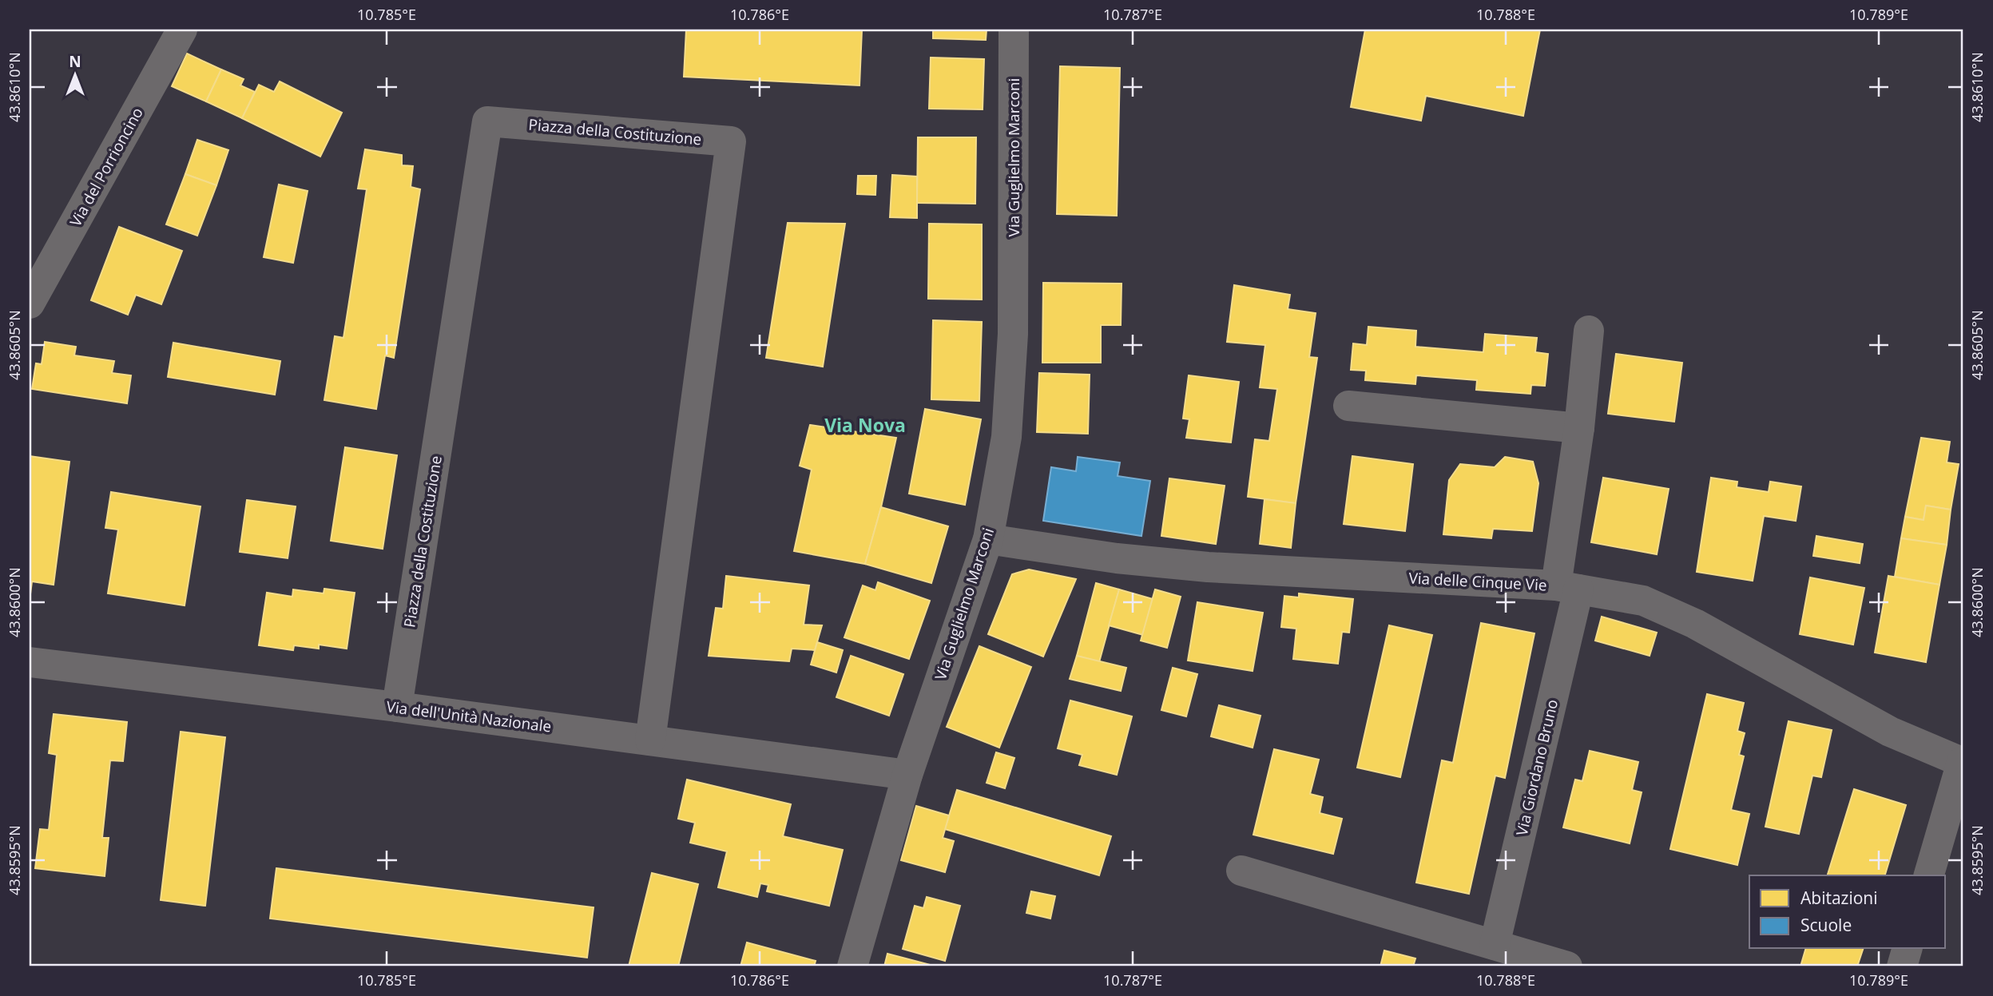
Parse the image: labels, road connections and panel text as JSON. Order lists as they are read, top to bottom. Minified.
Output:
{"streets":{"street":["Piazza della Costituzione","Via Guglielmo Marconi","Via del Porrioncino","Via delle Cinque Vie","Via dell'Unità Nazionale","Via Giordano Bruno"]},"crossings":[["Piazza della Costituzione","Via dell'Unità Nazionale"],["Via Guglielmo Marconi","Via delle Cinque Vie"],["Via Guglielmo Marconi","Via dell'Unità Nazionale"],["Via delle Cinque Vie","Via Giordano Bruno"]],"districts":["Via Nova"],"legend":["Abitazioni","Scuole"],"north":"top","coordinates":["10.785°E","10.786°E","10.787°E","10.788°E","10.789°E","43.8610°N","43.8605°N","43.8600°N","43.8595°N"]}
